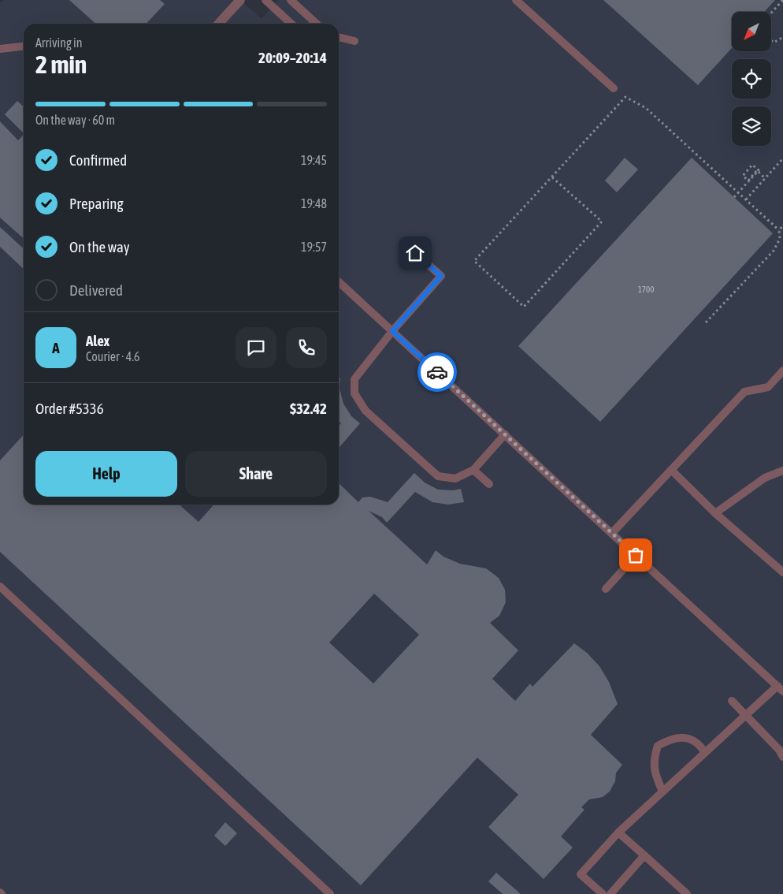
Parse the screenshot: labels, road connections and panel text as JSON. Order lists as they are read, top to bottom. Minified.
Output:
{"house_numbers":["1700"],"north":"bottom left","page":{"heading":["2 min","Arriving in","20:09–20:14"],"panel":["Alex","Courier · 4.6","Order #5336","$32.42"],"bar":"On the way · 60 m","list":[["Confirmed","19:45"],["Preparing","19:48"],["On the way","19:57"],"Delivered"],"round":"A","buttons":["Help","Share"]}}
